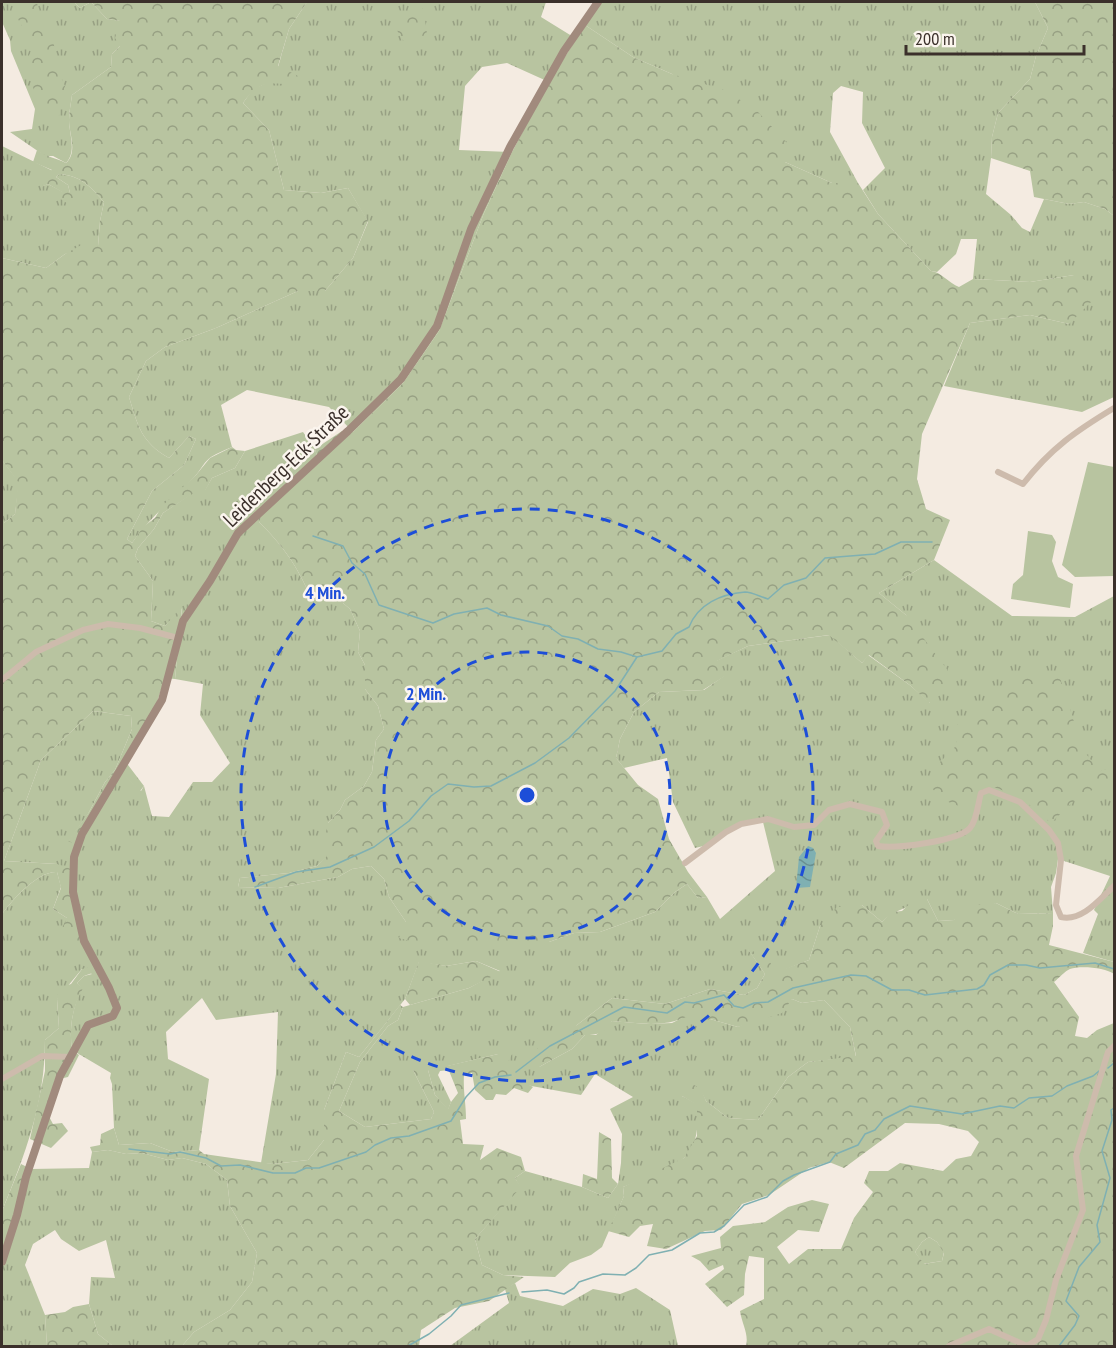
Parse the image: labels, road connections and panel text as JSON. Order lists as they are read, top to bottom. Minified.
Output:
{"streets":{"street":["Leidenberg-Eck-Straße"]},"scale_bar":"200 m","rings":["4 Min.","2 Min."]}
